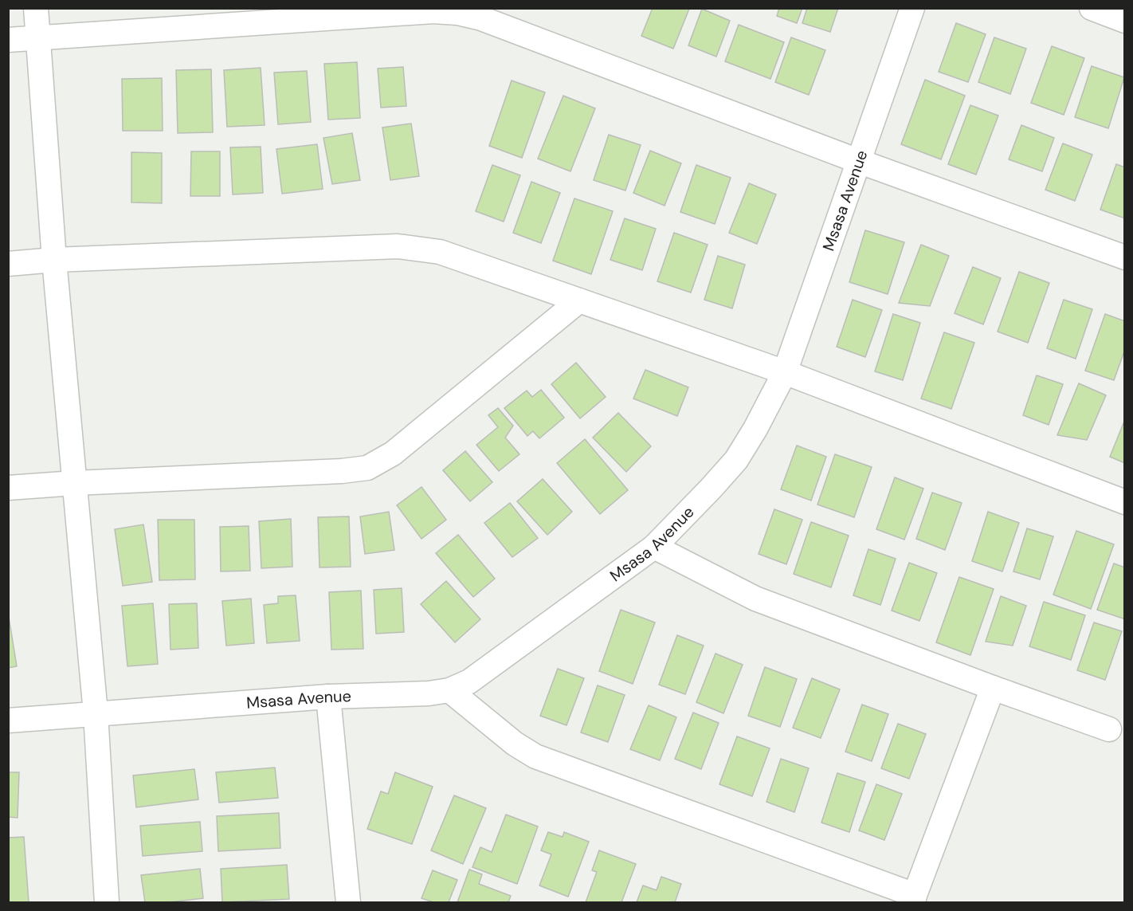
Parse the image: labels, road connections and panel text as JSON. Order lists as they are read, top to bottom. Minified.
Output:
{"streets":{"street":["Msasa Avenue"]}}
